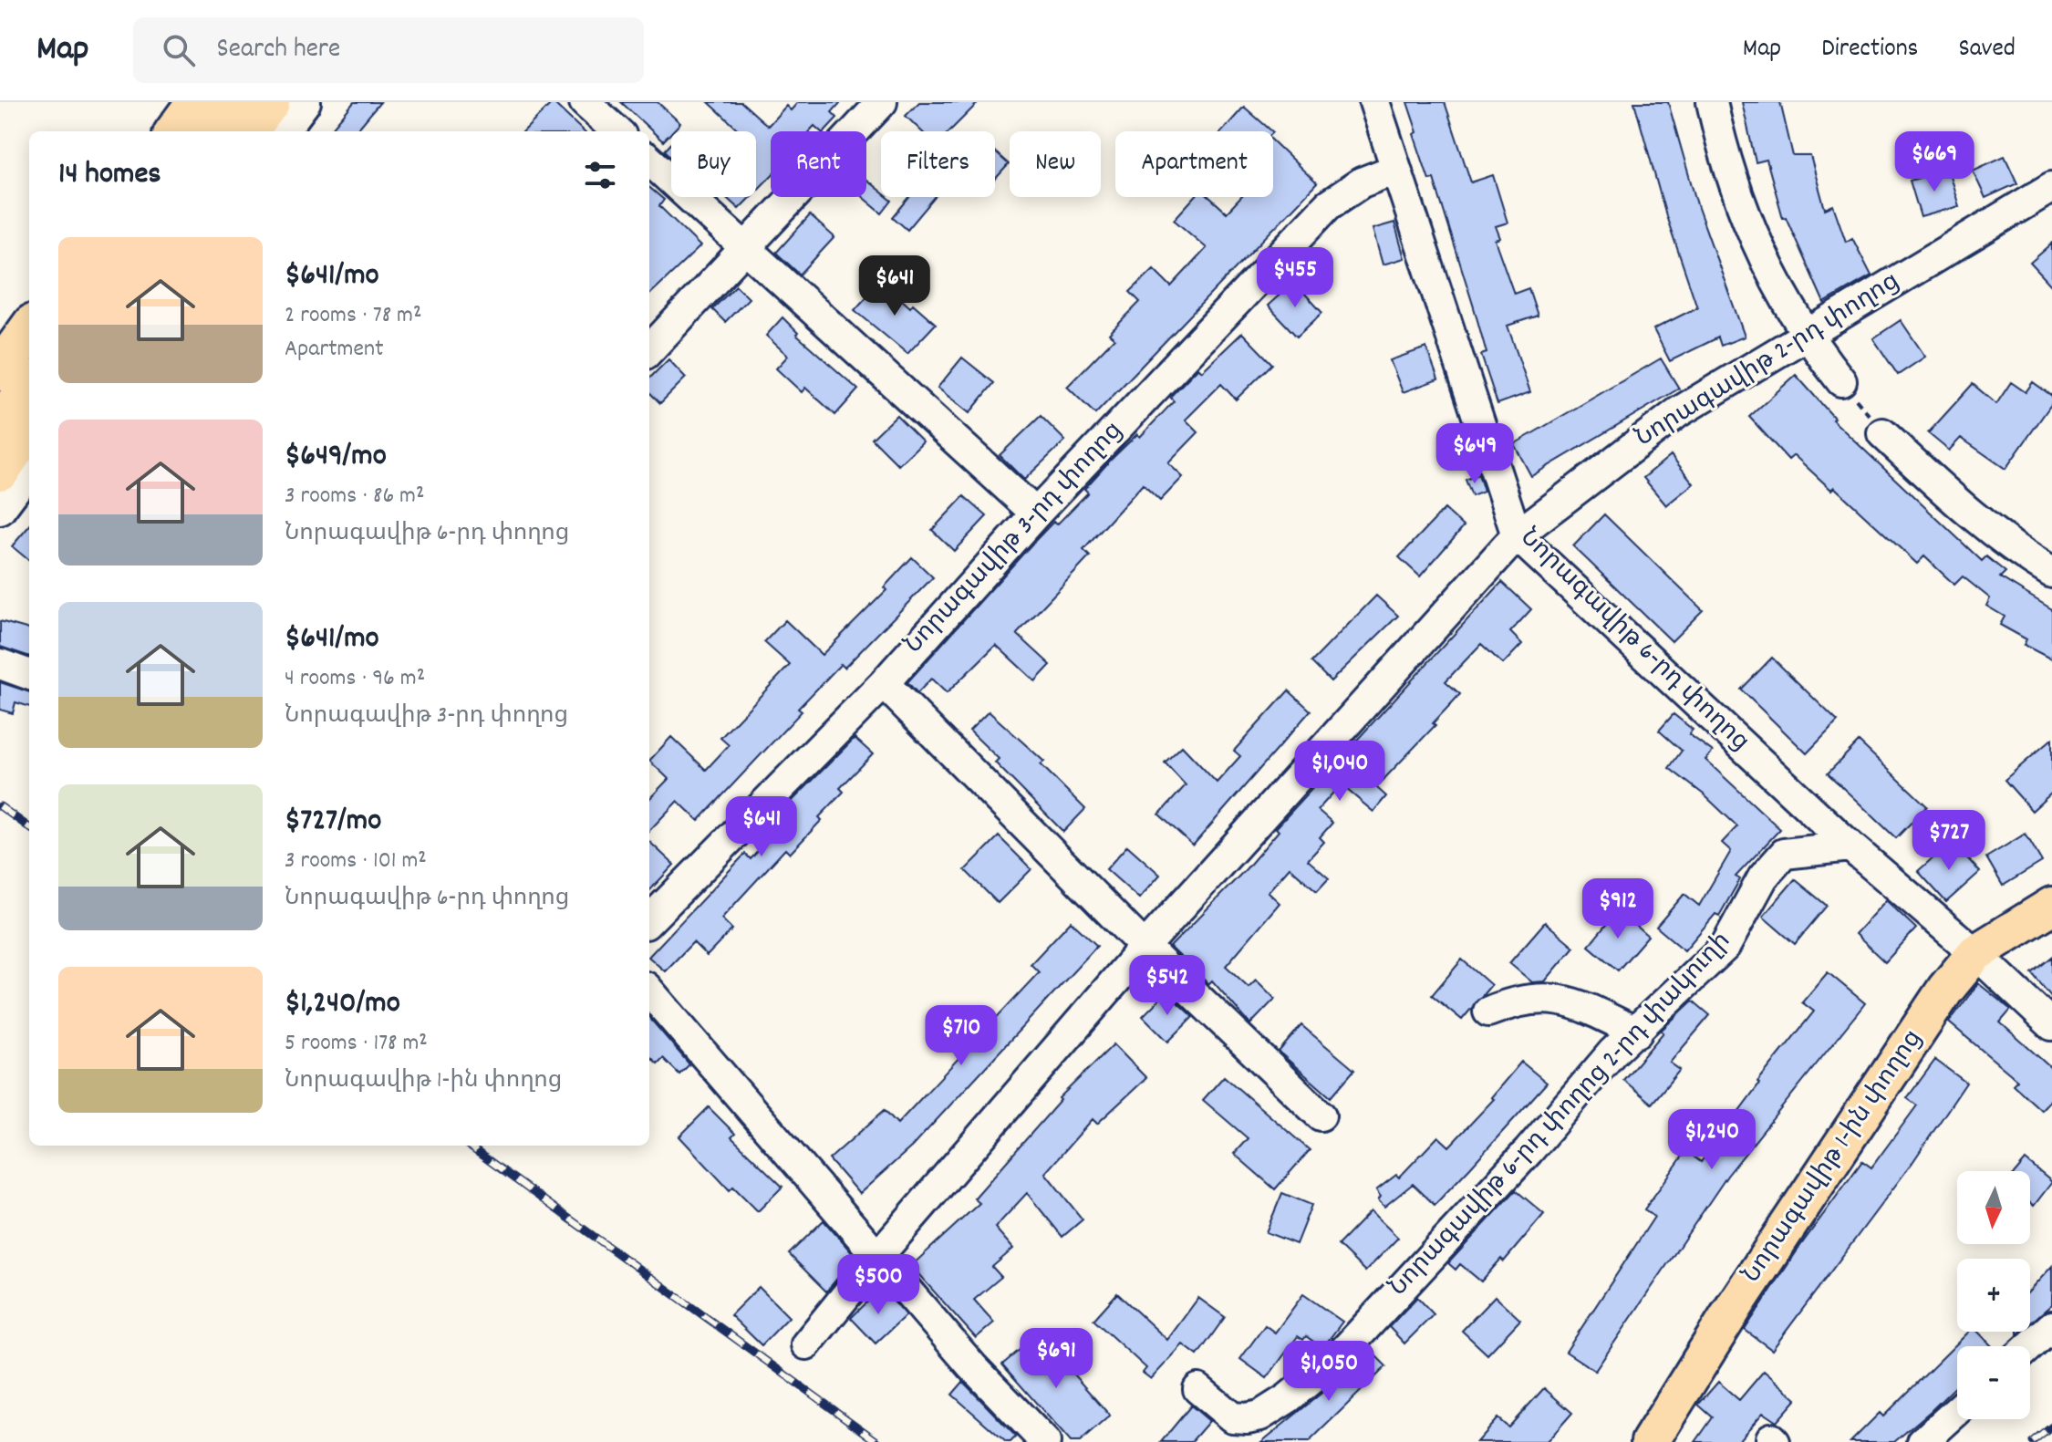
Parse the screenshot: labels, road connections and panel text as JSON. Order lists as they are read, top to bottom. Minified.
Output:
{"streets":{"main road":["Նորագավիթ 1-ին փողոց"],"street":["Նորագավիթ 2-րդ փողոց","Նորագավիթ 3-րդ փողոց","Նորագավիթ 6-րդ փողոց","Նորագավիթ 6-րդ փողոց 2-րդ փակուղի"]},"crossings":[["Նորագավիթ 2-րդ փողոց","Նորագավիթ 6-րդ փողոց"],["Նորագավիթ 3-րդ փողոց","Նորագավիթ 6-րդ փողոց"],["Նորագավիթ 6-րդ փողոց","Նորագավիթ 6-րդ փողոց 2-րդ փակուղի"],["Նորագավիթ 6-րդ փողոց","Նորագավիթ 1-ին փողոց"]],"north":"bottom","page":{"header":"Map","search":"Search here","nav":["Map","Directions","Saved"],"price":["$669","$455","$641","$649","$1,040","$641","$727","$912","$542","$710","$1,240","$500","$691","$1,050"],"chip":["Buy","Rent","Filters","New","Apartment"],"heading":"14 homes","list":[{"name":"$641/mo","note":"2 rooms · 78 m² · Apartment"},{"name":"$649/mo","note":"3 rooms · 86 m² · Նորագավիթ 6-րդ փողոց"},{"name":"$641/mo","note":"4 rooms · 96 m² · Նորագավիթ 3-րդ փողոց"},{"name":"$727/mo","note":"3 rooms · 101 m² · Նորագավիթ 6-րդ փողոց"},{"name":"$1,240/mo","note":"5 rooms · 178 m² · Նորագավիթ 1-ին փողոց"}],"map_buttons":["+","−"]}}
